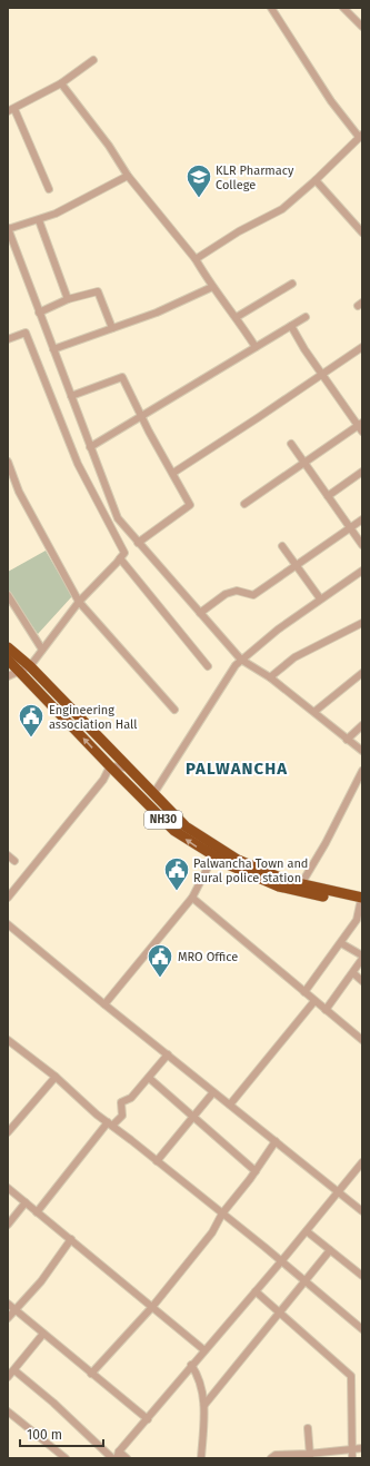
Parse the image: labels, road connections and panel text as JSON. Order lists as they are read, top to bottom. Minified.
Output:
{"streets":{"highway":["NH30"]},"districts":["PALWANCHA"],"places":{"school or university":["KLR Pharmacy College"],"public building":["Engineering association Hall","Palwancha Town and Rural police station","MRO Office"]},"scale_bar":"100 m"}
